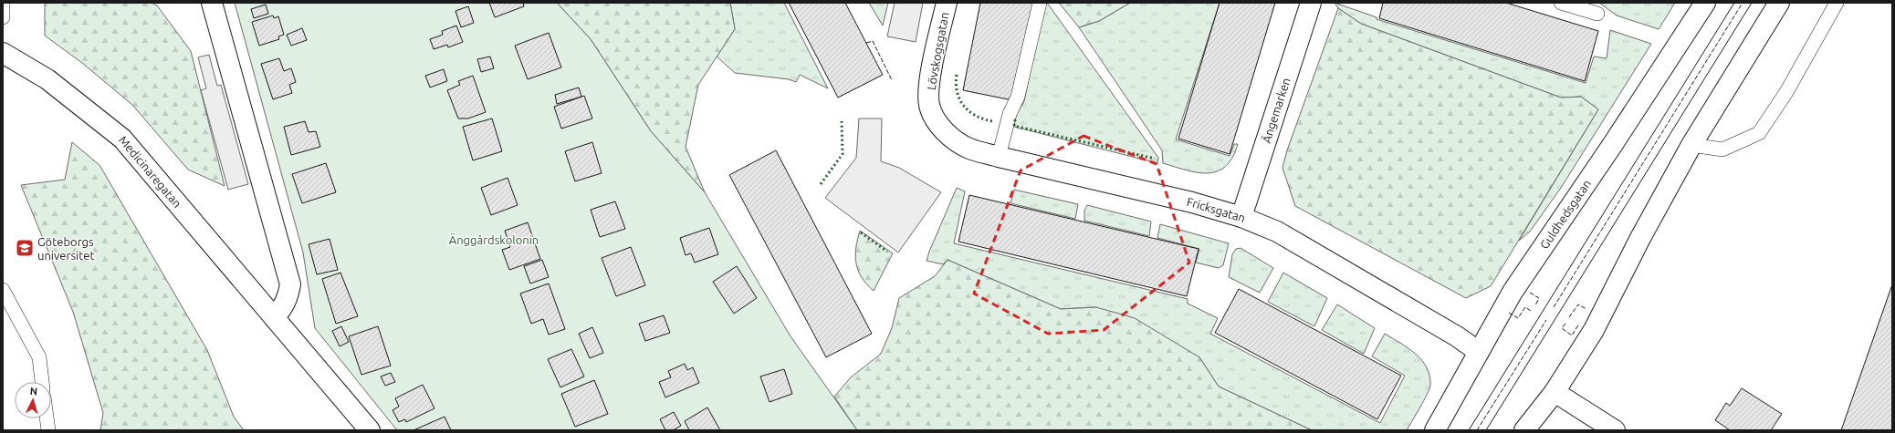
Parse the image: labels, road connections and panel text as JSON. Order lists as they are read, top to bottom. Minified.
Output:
{"streets":{"street":["Lövskogsgatan","Ängemarken","Medicinaregatan","Fricksgatan","Guldhedsgatan"]},"crossings":[["Lövskogsgatan","Fricksgatan"],["Ängemarken","Fricksgatan"],["Fricksgatan","Guldhedsgatan"]],"parks":["Änggårdskolonin"],"places":{"school or university":["Göteborgs universitet"]},"north":"top"}
